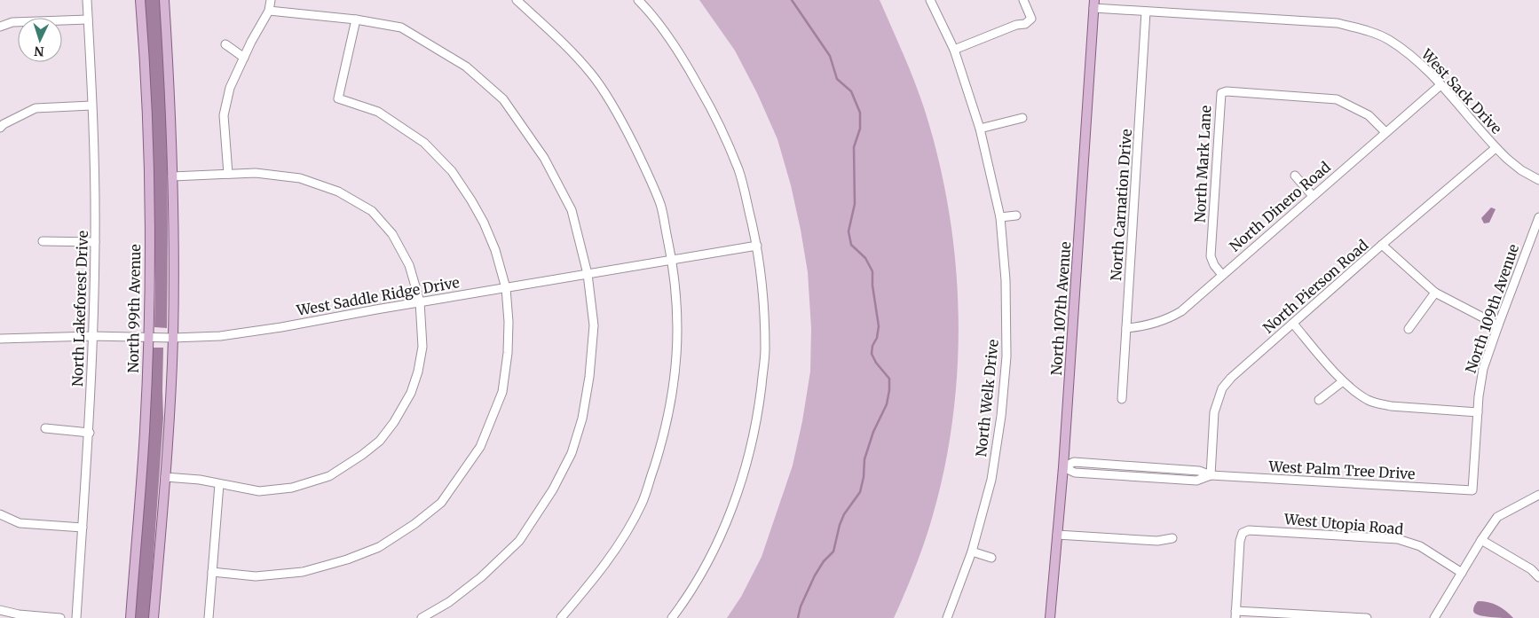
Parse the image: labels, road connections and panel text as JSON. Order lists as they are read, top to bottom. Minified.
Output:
{"streets":{"main road":["North 99th Avenue","North 107th Avenue"],"street":["West Sack Drive","North Mark Lane","North Carnation Drive","North Dinero Road","North Pierson Road","West Saddle Ridge Drive","North Lakeforest Drive","North 109th Avenue","North Welk Drive","West Palm Tree Drive","West Utopia Road"]},"crossings":[["West Sack Drive","North Carnation Drive"],["West Sack Drive","North Dinero Road"],["West Sack Drive","North Pierson Road"],["West Sack Drive","North 107th Avenue"],["North Mark Lane","North Dinero Road"],["North Carnation Drive","North Dinero Road"],["North Pierson Road","West Palm Tree Drive"],["West Saddle Ridge Drive","North Lakeforest Drive"],["West Saddle Ridge Drive","North 99th Avenue"],["North 107th Avenue","West Palm Tree Drive"],["North 109th Avenue","West Palm Tree Drive"]],"north":"bottom"}
